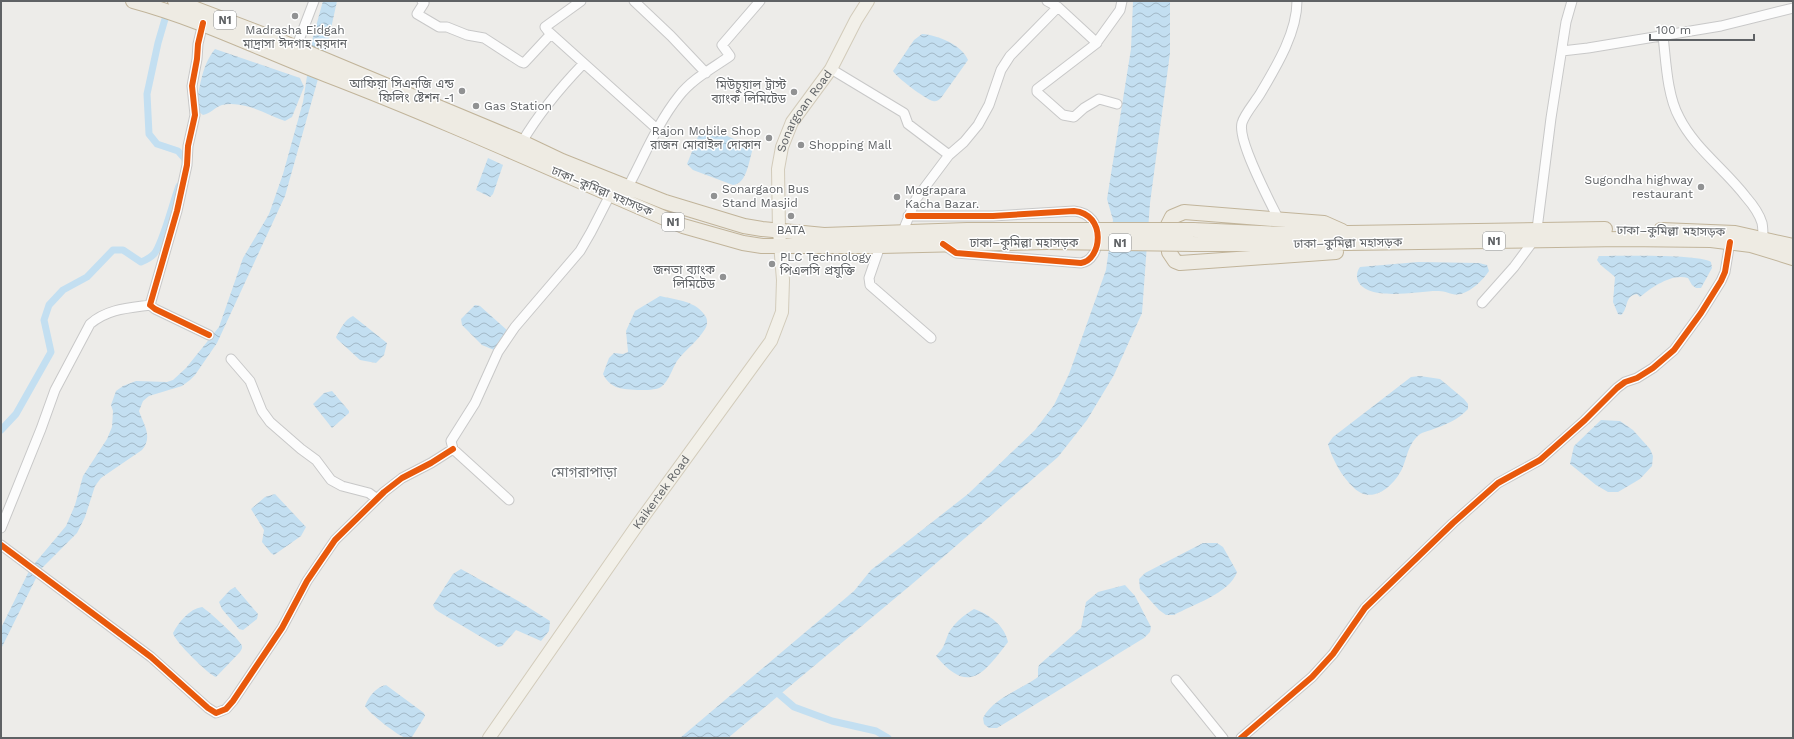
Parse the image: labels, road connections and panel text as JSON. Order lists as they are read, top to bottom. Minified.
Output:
{"streets":{"highway":["N1","ঢাকা–কুমিল্লা মহাসড়ক"],"main road":["Sonargoan Road","Kaikertek Road"]},"crossings":[["N1","ঢাকা–কুমিল্লা মহাসড়ক"],["Sonargoan Road","ঢাকা–কুমিল্লা মহাসড়ক"],["Sonargoan Road","Kaikertek Road"],["ঢাকা–কুমিল্লা মহাসড়ক","Kaikertek Road"]],"districts":["মোগরাপাড়া"],"places":["Madrasha Eidgah মাদ্রাসা ঈদগাহ ময়দান","আফিয়া সিএনজি এন্ড ফিলিং ষ্টেশন -1","মিউচুয়াল ট্রাস্ট ব্যাংক লিমিটেড","Gas Station","Rajon Mobile Shop রাজন মোবাইল দোকান","Shopping Mall","Sugondha highway restaurant","Sonargaon Bus Stand Masjid","Mograpara Kacha Bazar.","BATA","PLC Technology পিএলসি প্রযুক্তি","জনতা ব্যাংক লিমিটেড"],"scale_bar":"100 m"}
